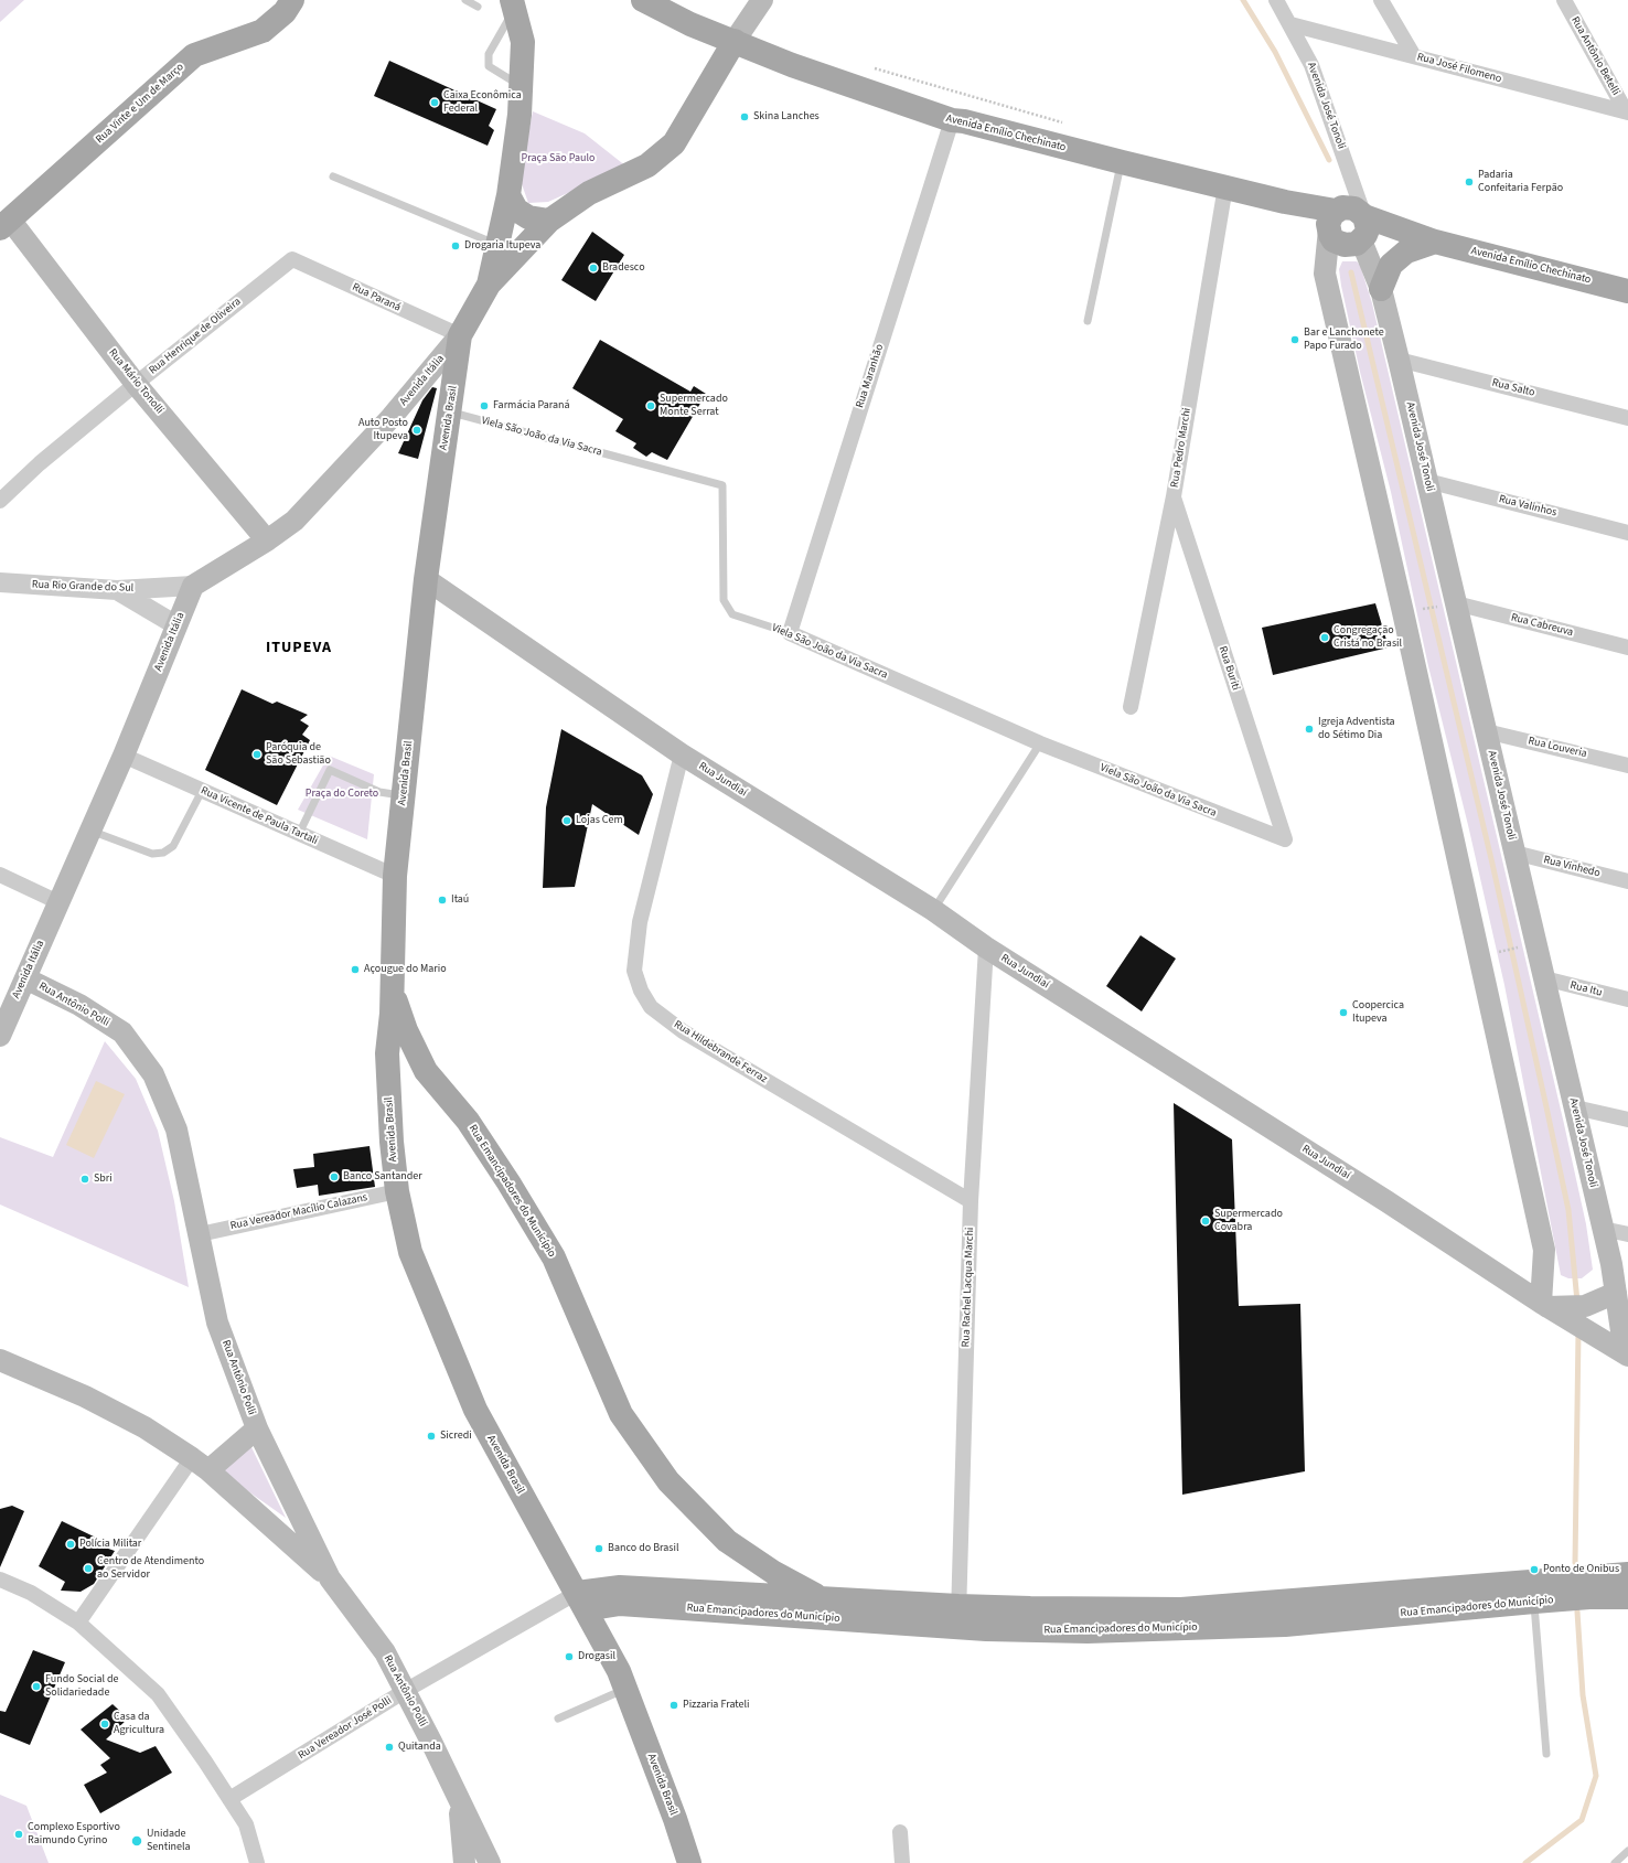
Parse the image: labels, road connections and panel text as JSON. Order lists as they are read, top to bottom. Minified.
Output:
{"streets":{"main road":["Rua Vinte e Um de Março","Avenida José Tonoli","Avenida Emílio Chechinato","Avenida Itália","Rua Mário Tonolli","Avenida Brasil","Rua Jundiaí","Rua Antônio Polli","Rua Emancipadores do Município"],"street":["Rua Antônio Betelli","Rua José Filomeno","Rua Paraná","Rua Henrique de Oliveira","Rua Maranhão","Rua Salto","Viela São João da Via Sacra","Rua Pedro Marchi","Rua Valinhos","Rua Rio Grande do Sul","Rua Cabreuva","Rua Buriti","Rua Louveria","Rua Vicente de Paula Tartali","Rua Vinhedo","Rua Itu","Rua Hildebrande Ferraz","Rua Vereador Macílio Calazans","Rua Rachel Lacqua Marchi","Rua Vereador José Polli"]},"crossings":[["Rua Antônio Betelli","Rua José Filomeno"],["Rua José Filomeno","Avenida José Tonoli"],["Rua Vinte e Um de Março","Rua Mário Tonolli"],["Avenida José Tonoli","Avenida Emílio Chechinato"],["Avenida José Tonoli","Rua Salto"],["Avenida José Tonoli","Rua Valinhos"],["Avenida José Tonoli","Rua Cabreuva"],["Avenida José Tonoli","Rua Louveria"],["Avenida José Tonoli","Rua Jundiaí"],["Avenida José Tonoli","Rua Vinhedo"],["Avenida José Tonoli","Rua Itu"],["Avenida Emílio Chechinato","Rua Maranhão"],["Avenida Emílio Chechinato","Rua Pedro Marchi"],["Rua Paraná","Rua Henrique de Oliveira"],["Rua Paraná","Avenida Itália"],["Rua Paraná","Avenida Brasil"],["Rua Henrique de Oliveira","Rua Mário Tonolli"],["Rua Maranhão","Viela São João da Via Sacra"],["Avenida Itália","Rua Mário Tonolli"],["Avenida Itália","Avenida Brasil"],["Avenida Itália","Rua Rio Grande do Sul"],["Avenida Itália","Rua Vicente de Paula Tartali"],["Avenida Itália","Rua Antônio Polli"],["Avenida Brasil","Viela São João da Via Sacra"],["Avenida Brasil","Rua Jundiaí"],["Avenida Brasil","Rua Vicente de Paula Tartali"],["Avenida Brasil","Rua Emancipadores do Município"],["Avenida Brasil","Rua Vereador Macílio Calazans"],["Avenida Brasil","Rua Vereador José Polli"],["Viela São João da Via Sacra","Rua Buriti"],["Rua Pedro Marchi","Rua Buriti"],["Rua Jundiaí","Rua Hildebrande Ferraz"],["Rua Jundiaí","Rua Rachel Lacqua Marchi"],["Rua Antônio Polli","Rua Vereador Macílio Calazans"],["Rua Antônio Polli","Rua Vereador José Polli"],["Rua Hildebrande Ferraz","Rua Rachel Lacqua Marchi"],["Rua Emancipadores do Município","Rua Rachel Lacqua Marchi"],["Rua Emancipadores do Município","Rua Vereador José Polli"]],"districts":["ITUPEVA"],"parks":["Praça São Paulo","Praça do Coreto"],"places":["Caixa Econômica Federal","Skina Lanches","Padaria Confeitaria Ferpão","Drogaria Itupeva","Bradesco","Bar e Lanchonete Papo Furado","Farmácia Paraná","Supermercado Monte Serrat","Auto Posto Itupeva","Congregação Cristá no Brasil","Igreja Adventista do Sétimo Dia","Paróquia de São Sebastião","Lojas Cem","Itaú","Açougue do Mario","Coopercica Itupeva","Banco Santander","Sbri","Supermercado Covabra","Sicredi","Polícia Militar","Banco do Brasil","Centro de Atendimento ao Servidor","Ponto de Onibus","Drogasil","Fundo Social de Solidariedade","Pizzaria Frateli","Casa da Agricultura","Quitanda","Complexo Esportivo Raimundo Cyrino","Unidade Sentinela"]}
